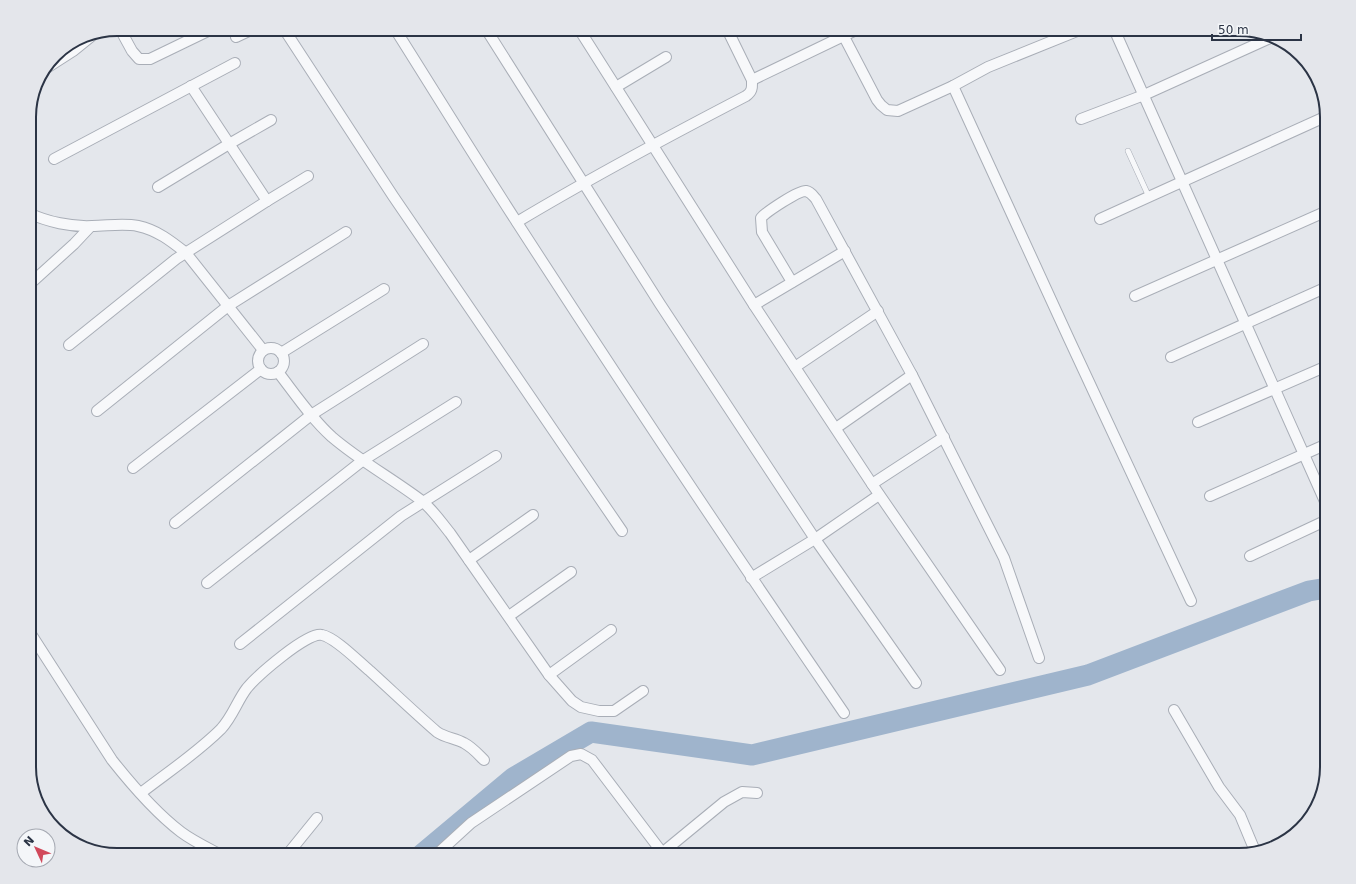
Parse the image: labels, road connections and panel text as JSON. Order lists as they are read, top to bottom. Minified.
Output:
{"scale_bar":"50 m","north":"top left"}
